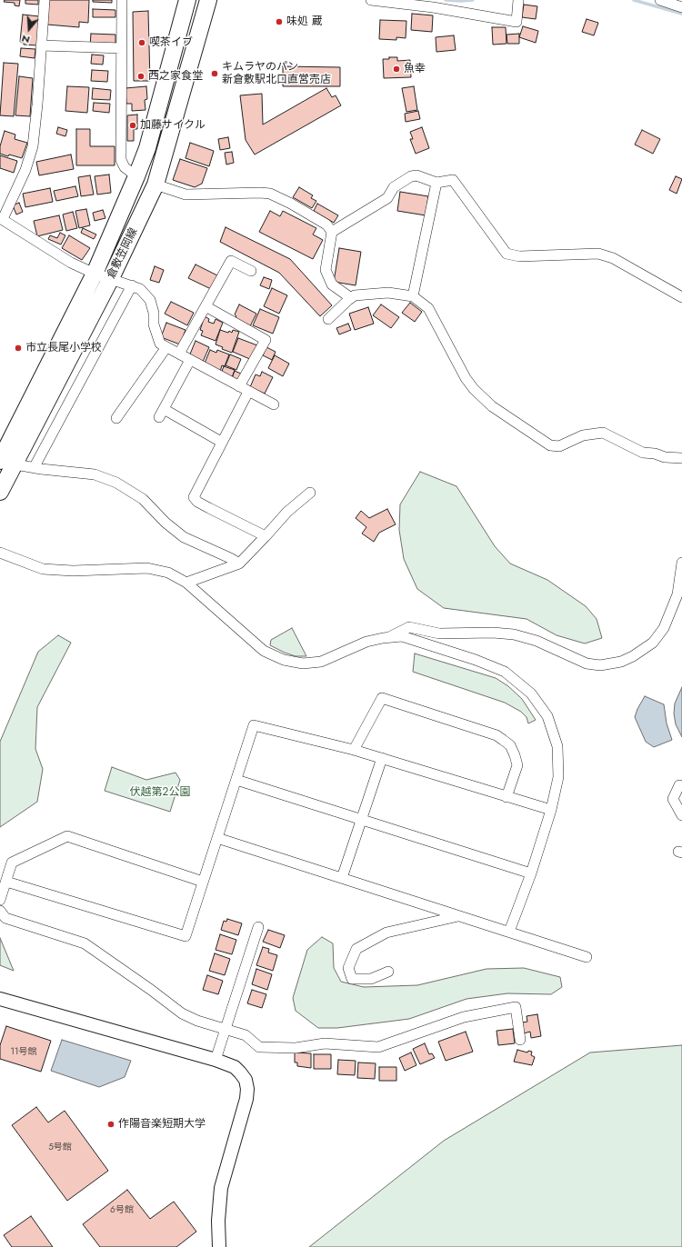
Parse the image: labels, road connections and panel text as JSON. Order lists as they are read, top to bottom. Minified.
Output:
{"streets":{"main road":["倉敷笠岡線"]},"parks":["伏越第2公園"],"places":["味処 蔵","喫茶イブ","魚幸","キムラヤのパン 新倉敷駅北口直営売店","西之家食堂","加藤サイクル","市立長尾小学校","作陽音楽短期大学"],"house_numbers":["11号館","5号館","6号館"],"north":"bottom"}
